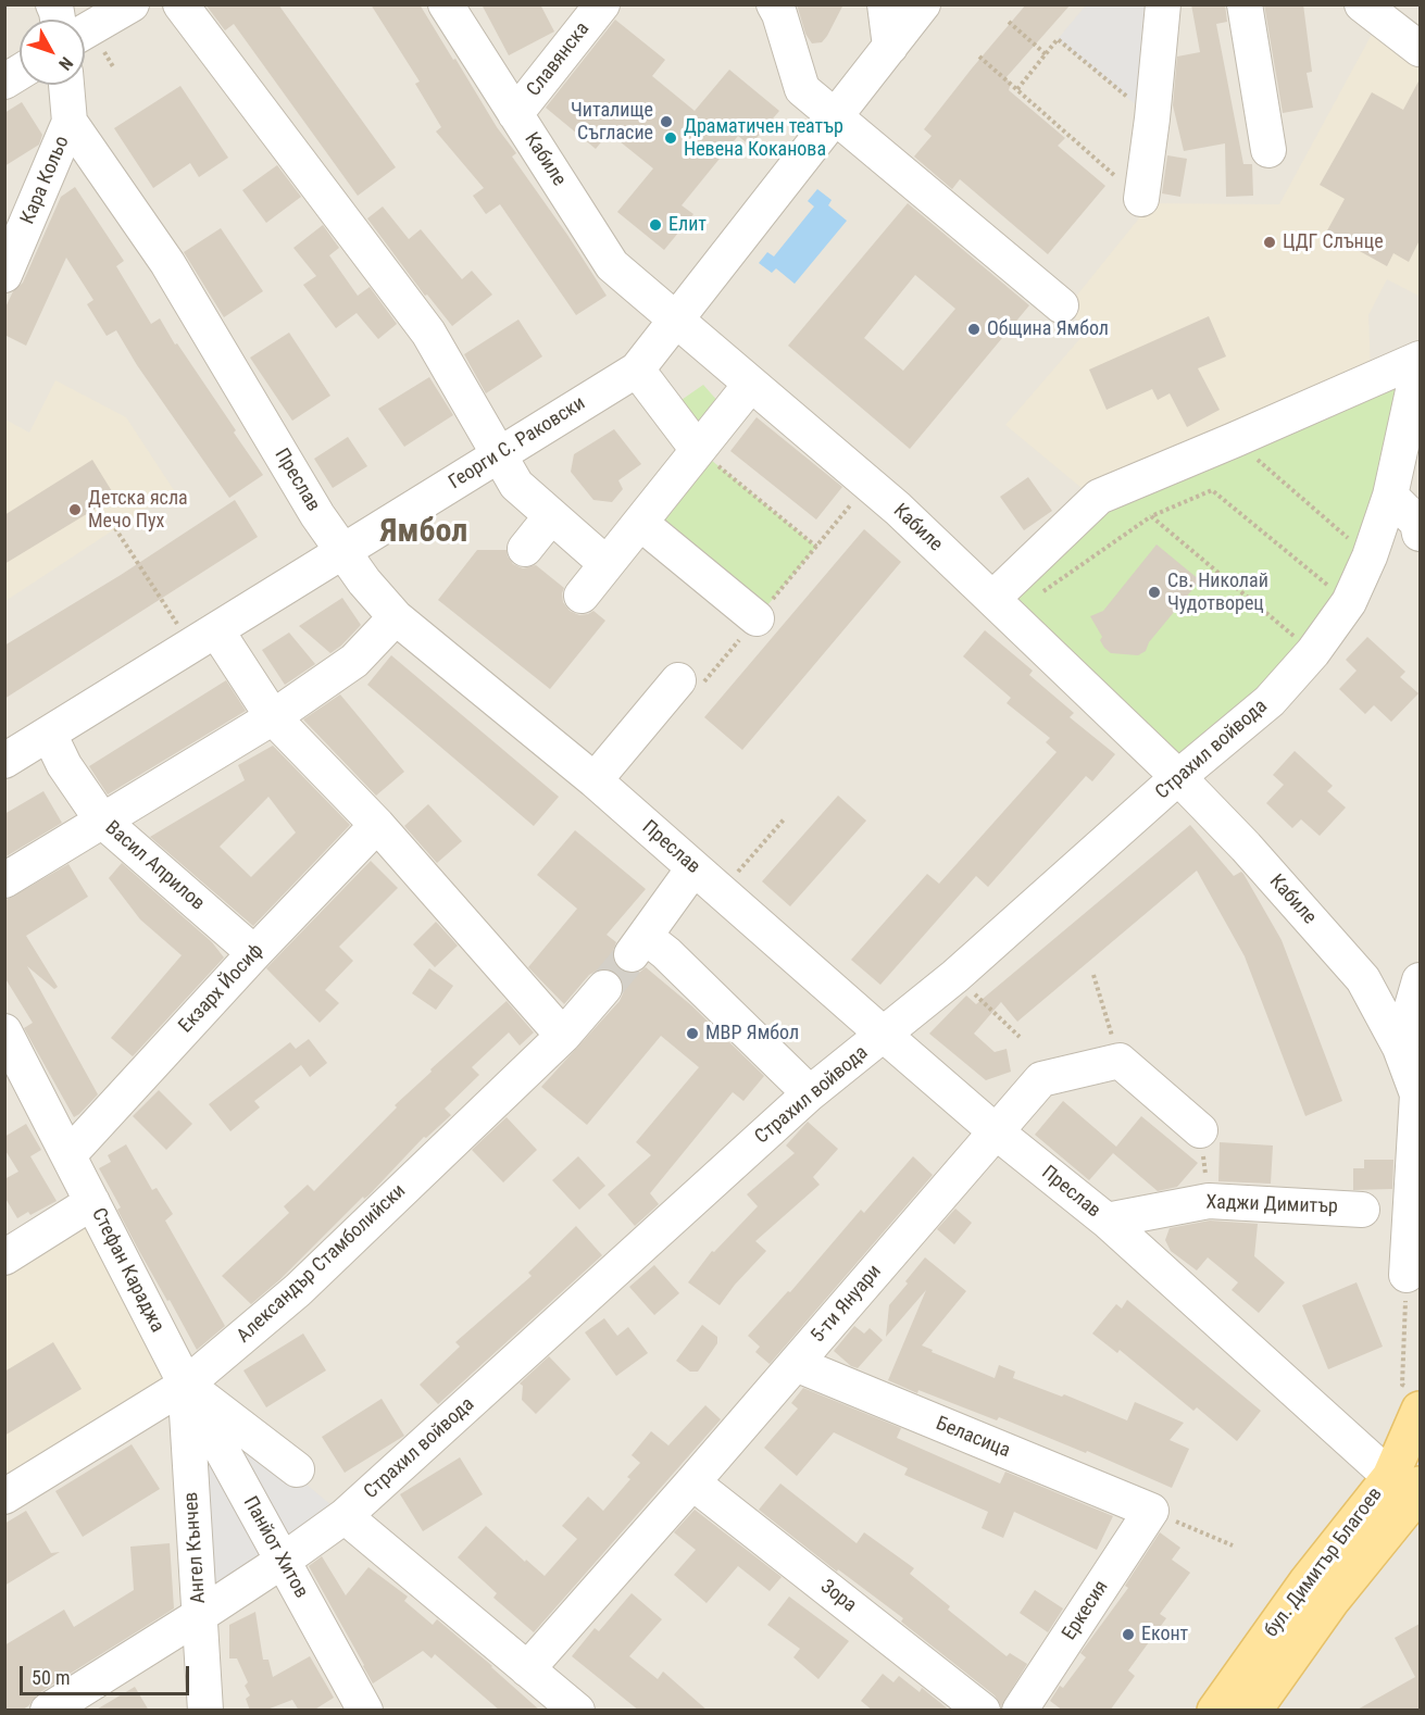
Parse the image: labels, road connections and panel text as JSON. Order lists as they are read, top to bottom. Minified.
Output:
{"streets":{"main road":["бул. Димитър Благоев"],"street":["Славянска","Кабиле","Кара Кольо","Георги С. Раковски","Преслав","Страхил войвода","Васил Априлов","Екзарх Йосиф","Хаджи Димитър","Александър Стамболийски","Стефан Караджа","5-ти Януари","Беласица","Ангел Кънчев","Панйот Хитов","Зора","Еркесия"]},"crossings":[["Славянска","Кабиле"],["Кабиле","Георги С. Раковски"],["Кабиле","Страхил войвода"],["Кара Кольо","Преслав"],["Георги С. Раковски","Преслав"],["Георги С. Раковски","Васил Априлов"],["Преслав","Страхил войвода"],["Преслав","Хаджи Димитър"],["Преслав","5-ти Януари"],["Преслав","бул. Димитър Благоев"],["Страхил войвода","Ангел Кънчев"],["Страхил войвода","Панйот Хитов"],["Васил Априлов","Екзарх Йосиф"],["Екзарх Йосиф","Стефан Караджа"],["Александър Стамболийски","Стефан Караджа"],["Александър Стамболийски","Ангел Кънчев"],["Александър Стамболийски","Панйот Хитов"],["Стефан Караджа","Ангел Кънчев"],["Стефан Караджа","Панйот Хитов"],["5-ти Януари","Беласица"],["5-ти Януари","Зора"],["Беласица","Еркесия"],["Ангел Кънчев","Панйот Хитов"]],"districts":["Ямбол"],"places":["Читалище Съгласие","Драматичен театър Невена Коканова","Елит","ЦДГ Слънце","Община Ямбол","Детска ясла Мечо Пух","Св. Николай Чудотворец","МВР Ямбол","Еконт"],"scale_bar":"50 m","north":"bottom right"}
